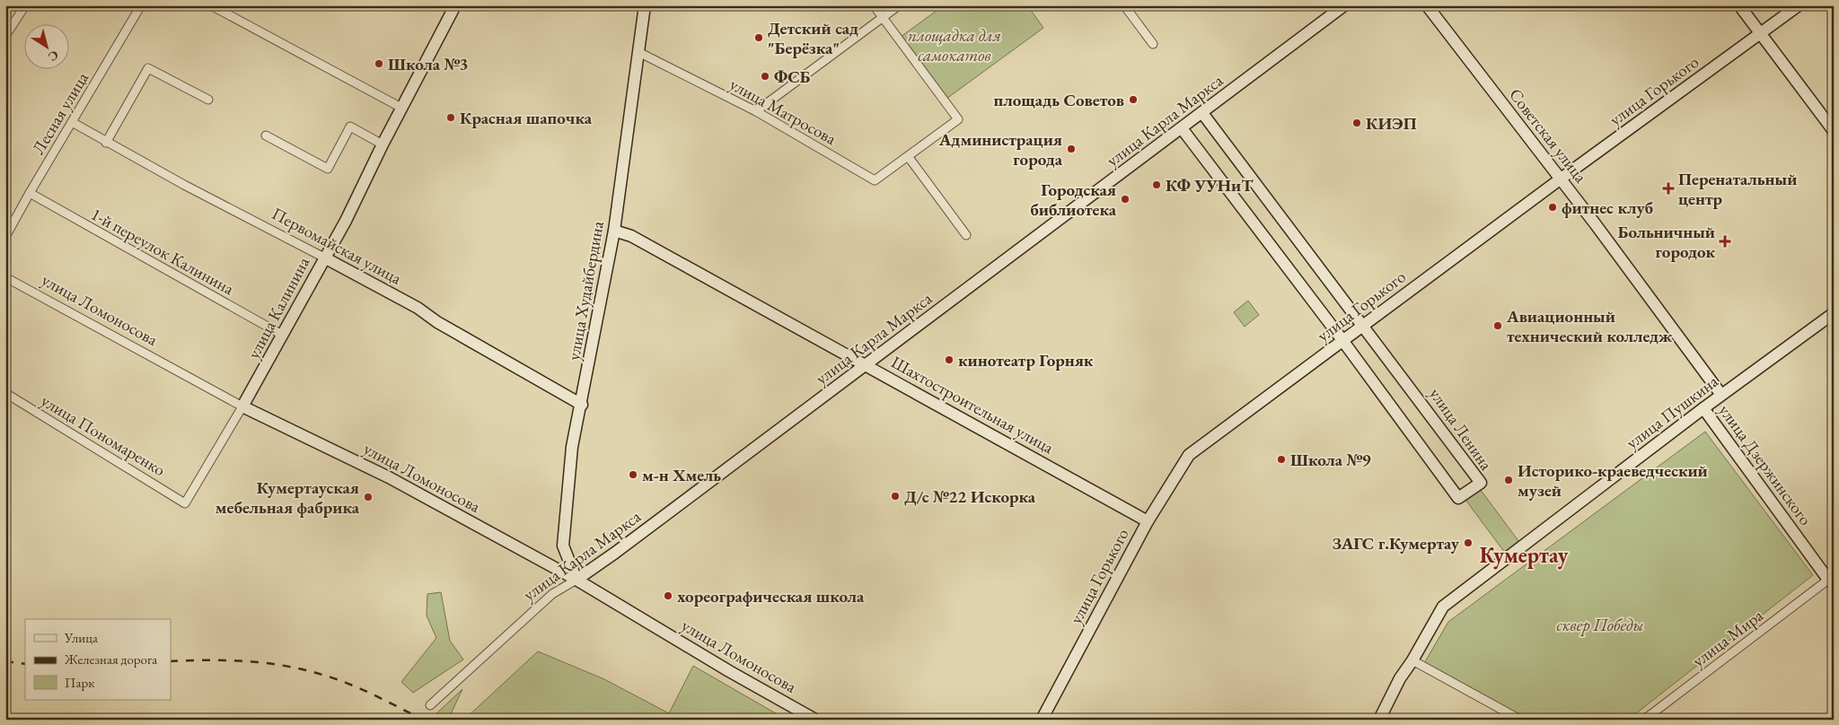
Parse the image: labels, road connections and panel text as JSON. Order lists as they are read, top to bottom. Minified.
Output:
{"streets":{"street":["улица Горького","улица Матросова","Лесная улица","улица Карла Маркса","Советская улица","Первомайская улица","1-й переулок Калинина","улица Худайбердина","улица Калинина","улица Ломоносова","Шахтостроительная улица","улица Пушкина","улица Ленина","улица Пономаренко","улица Дзержинского","улица Мира"]},"crossings":[["улица Горького","Советская улица"],["улица Горького","Шахтостроительная улица"],["улица Горького","улица Ленина"],["улица Матросова","улица Худайбердина"],["Лесная улица","Первомайская улица"],["Лесная улица","1-й переулок Калинина"],["улица Карла Маркса","улица Худайбердина"],["улица Карла Маркса","улица Ломоносова"],["улица Карла Маркса","Шахтостроительная улица"],["улица Карла Маркса","улица Ленина"],["Советская улица","улица Пушкина"],["Первомайская улица","улица Худайбердина"],["Первомайская улица","улица Калинина"],["1-й переулок Калинина","улица Калинина"],["улица Худайбердина","улица Ломоносова"],["улица Худайбердина","Шахтостроительная улица"],["улица Калинина","улица Ломоносова"],["улица Калинина","улица Пономаренко"],["улица Пушкина","улица Дзержинского"],["улица Дзержинского","улица Мира"]],"districts":["Кумертау"],"parks":["площадка для самокатов","сквер Победы"],"places":{"other":["Детский сад \"Берёзка\"","Школа №3","ФСБ","площадь Советов","Красная шапочка","КИЭП","Администрация города","КФ УУНиТ","Городская библиотека","фитнес клуб","Авиационный технический колледж","кинотеатр Горняк","Школа №9","м-н Хмель","Историко-краеведческий музей","Д/с №22 Искорка","Кумертауская мебельная фабрика","ЗАГС г.Кумертау","хореографическая школа"],"health":["Перенатальный центр","Больничный городок"]},"legend":["Улица","Железная дорога","Парк"],"north":"bottom right"}
